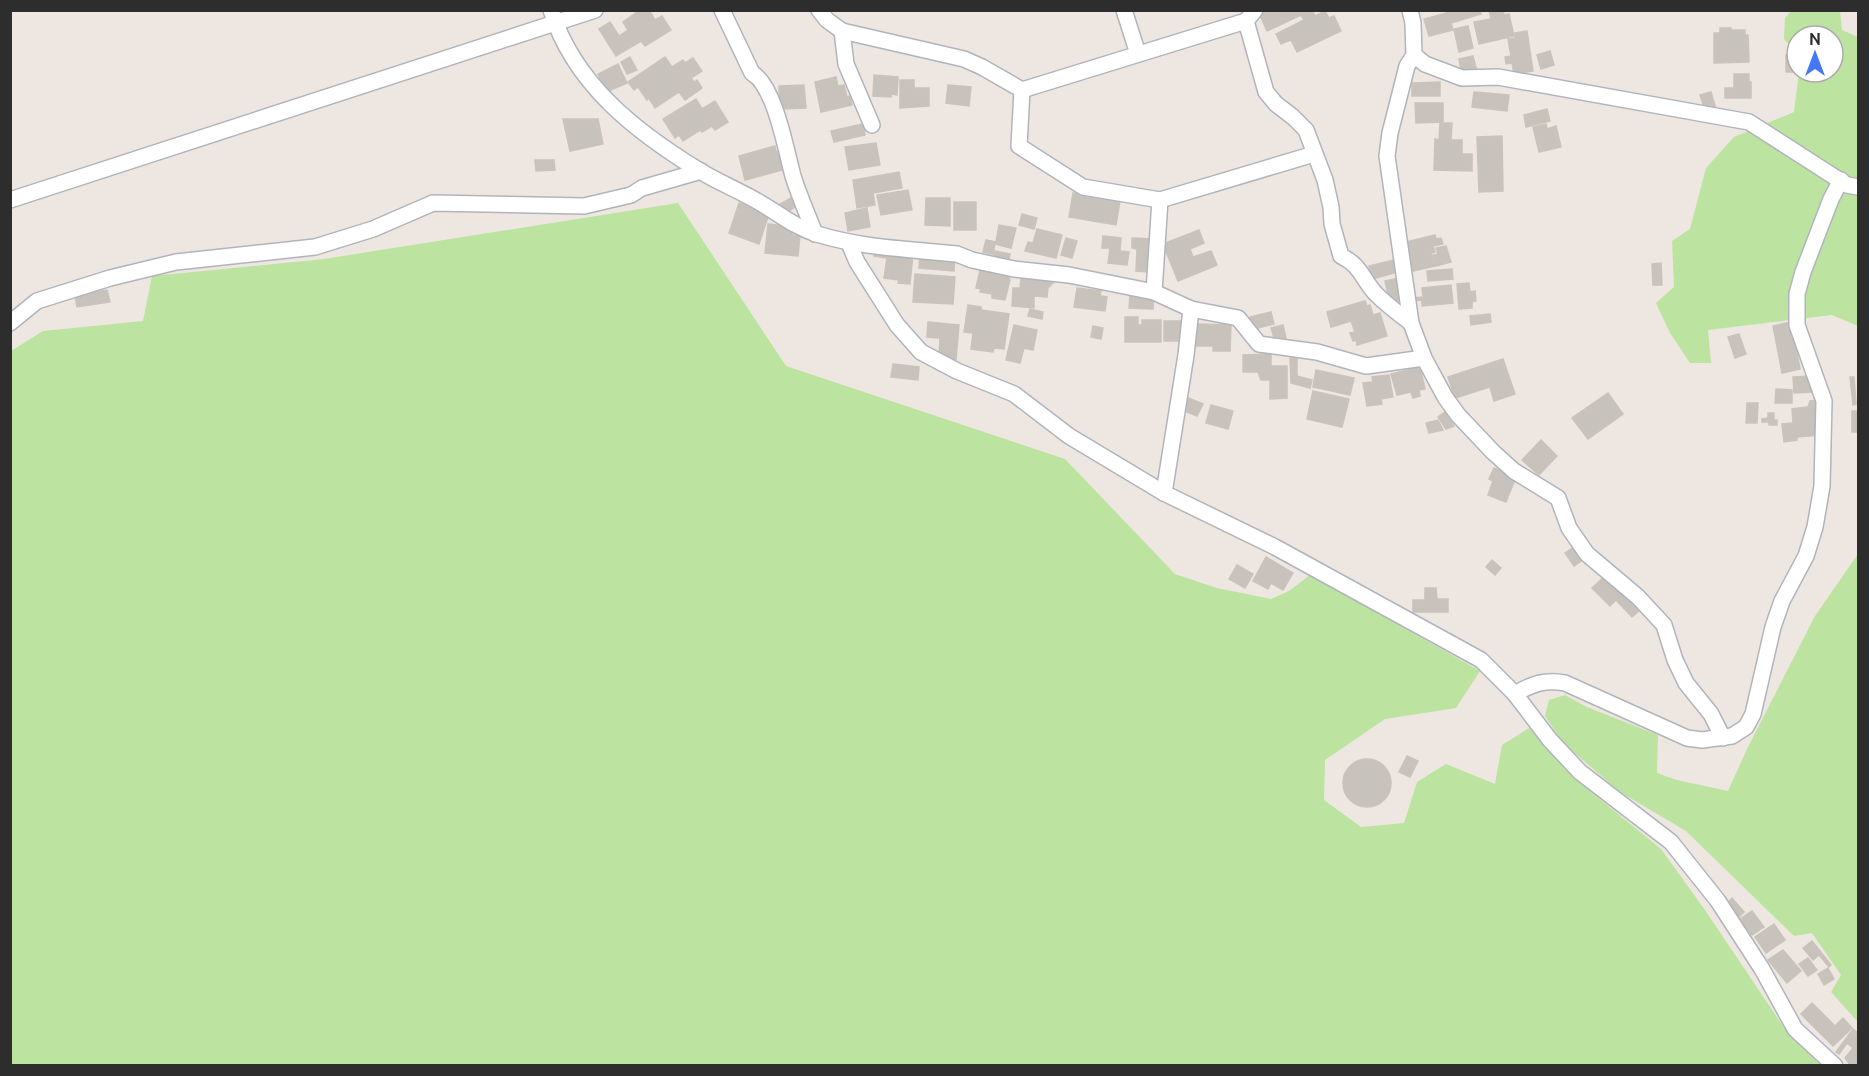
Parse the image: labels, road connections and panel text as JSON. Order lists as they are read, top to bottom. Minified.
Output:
{"north":"top"}
